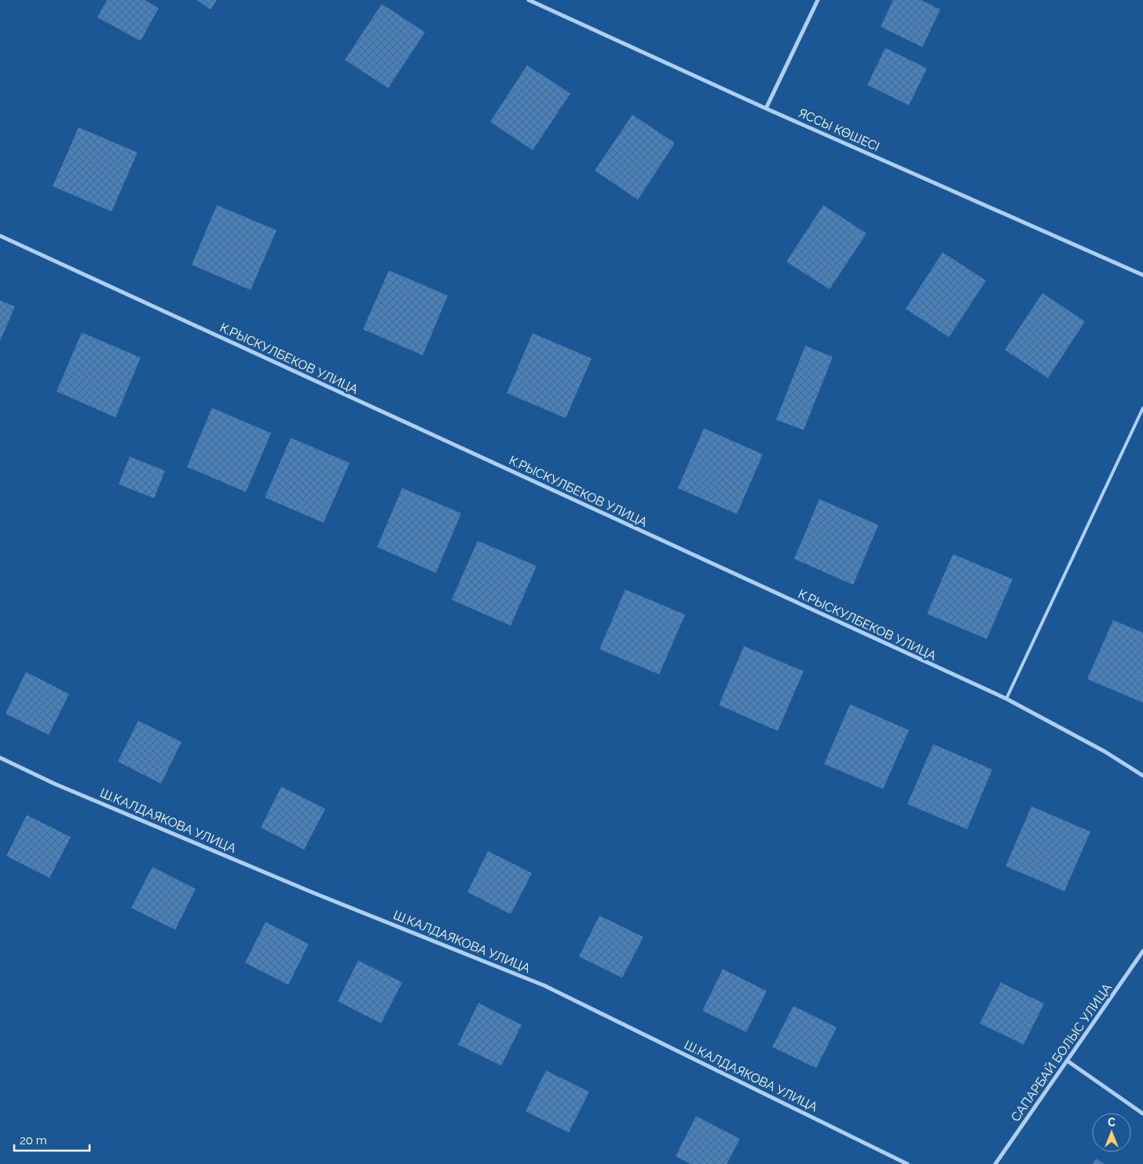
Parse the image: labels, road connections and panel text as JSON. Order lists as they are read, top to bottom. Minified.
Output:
{"streets":{"street":["ЯССЫ КӨШЕСІ","К.РЫСКУЛБЕКОВ УЛИЦА","Ш.КАЛДАЯКОВА УЛИЦА","САПАРБАЙ БОЛЫС УЛИЦА"]},"scale_bar":"20 m","north":"top"}
